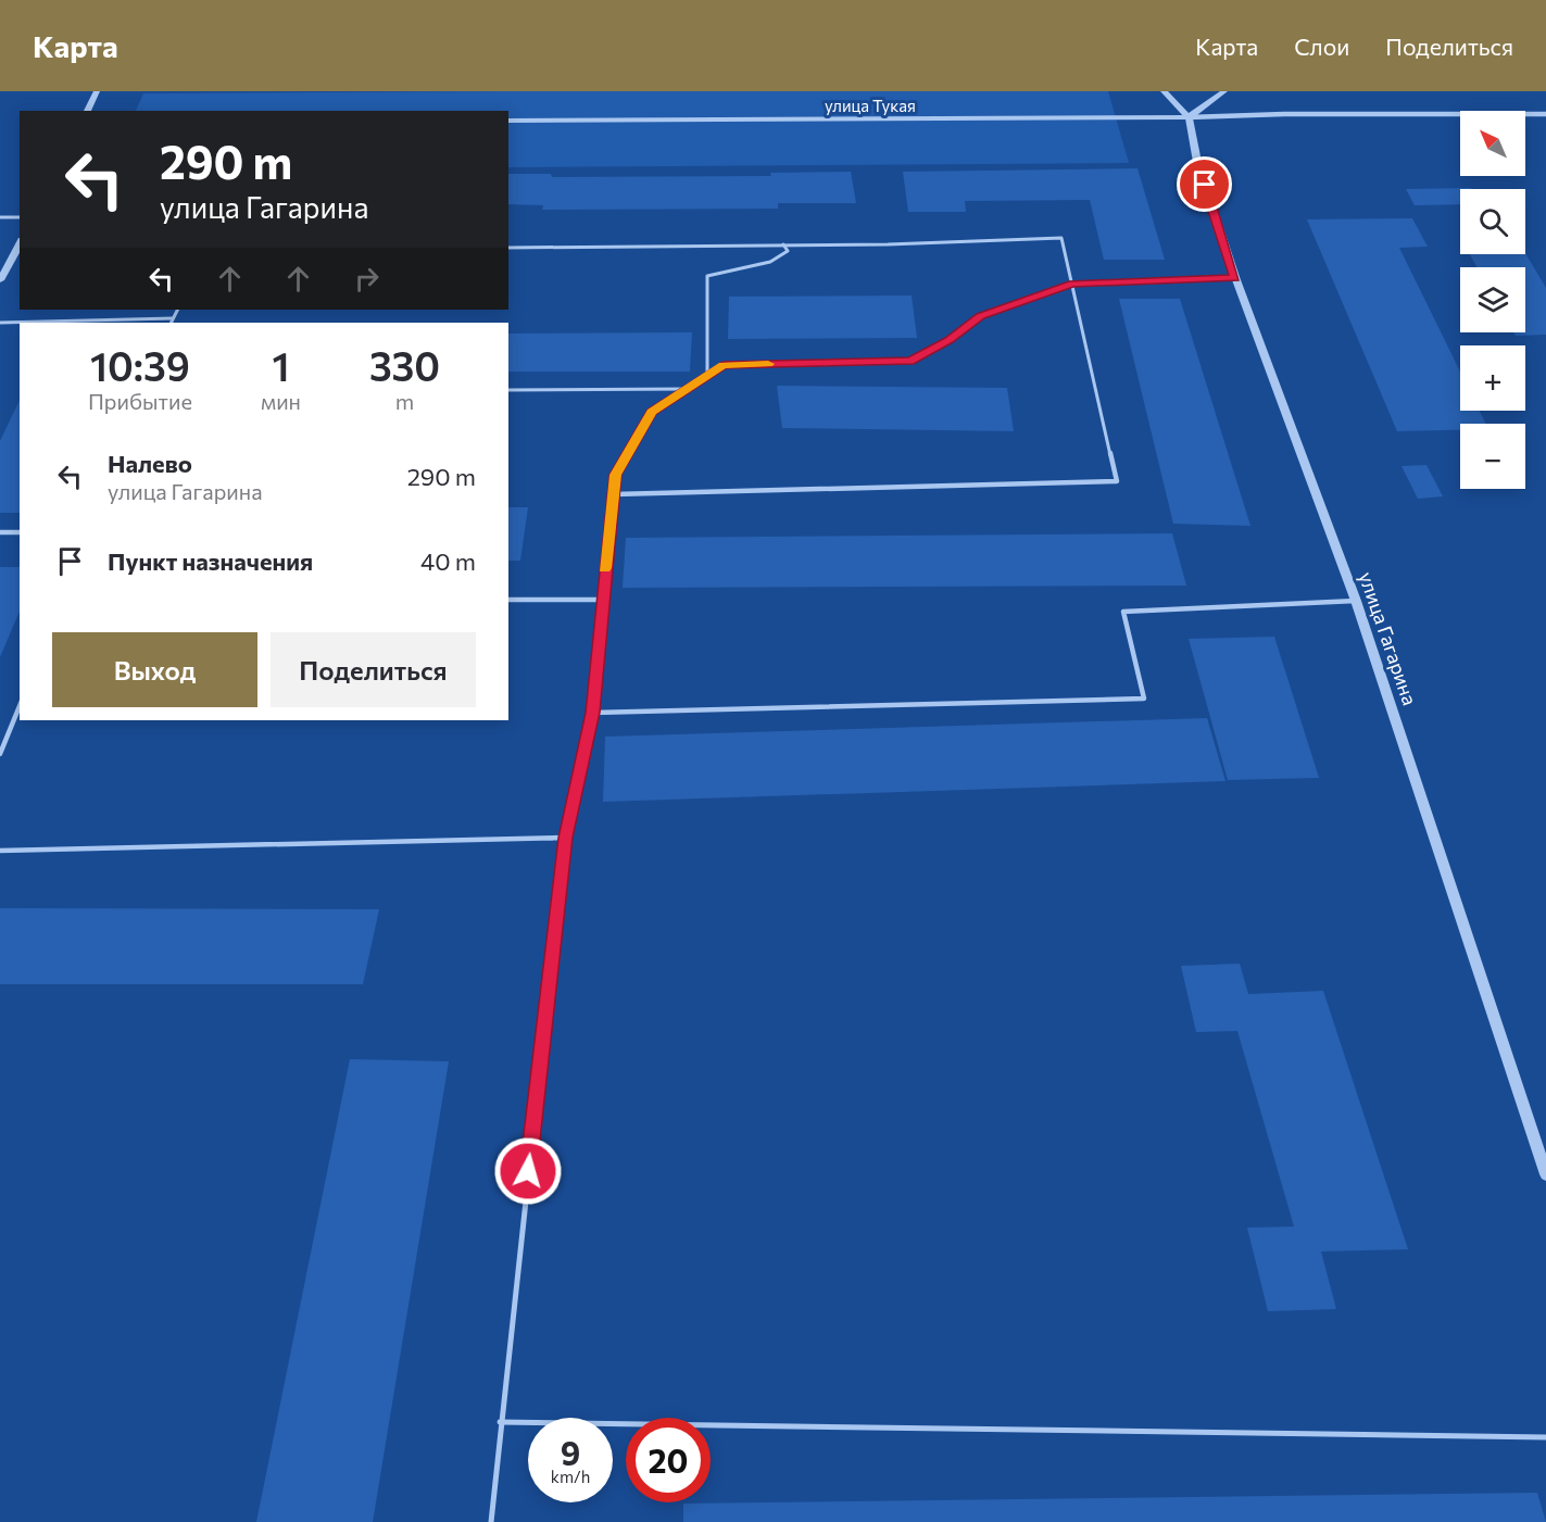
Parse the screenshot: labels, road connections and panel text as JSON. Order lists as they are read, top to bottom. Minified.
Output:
{"streets":{"street":["улица Тукая","улица Гагарина"]},"crossings":[["улица Тукая","улица Гагарина"]],"north":"top left","page":{"header":"Карта","nav":["Карта","Слои","Поделиться"],"map_buttons":["+","−"],"turn":["290 m","улица Гагарина"],"eta":["10:39","Прибытие","1","мин","330","m"],"list":[{"name":"Налево","note":"улица Гагарина","value":"290 m"},{"name":"Пункт назначения","value":"40 m"}],"buttons":["Выход","Поделиться"],"speed":"9 km/h","limit":"20"}}
